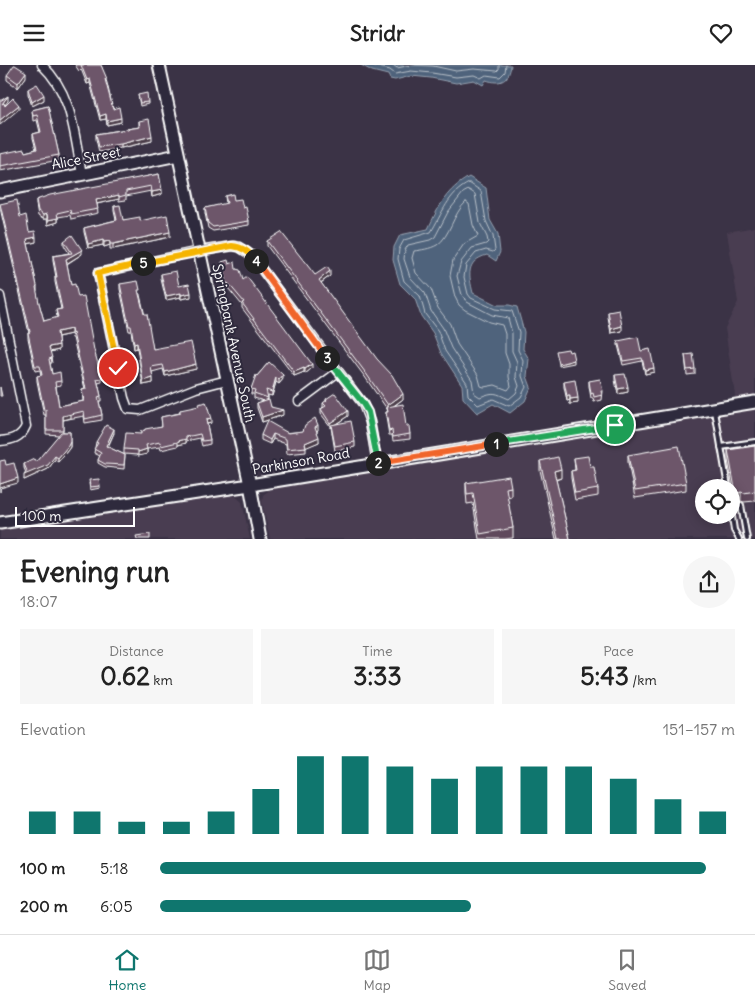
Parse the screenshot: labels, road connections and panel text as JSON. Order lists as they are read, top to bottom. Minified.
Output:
{"streets":{"main road":["Alice Street","Springbank Avenue South","Parkinson Road"]},"crossings":[["Alice Street","Springbank Avenue South"],["Springbank Avenue South","Parkinson Road"]],"scale_bar":"100 m","page":{"header":"Stridr","pins":["4","5","3","1","2"],"scale":"100 m","heading":["Evening run","18:07"],"stats":[["Distance","0.62 km"],["Time","3:33"],["Pace","5:43 /km"]],"chart":["Elevation","151–157 m"],"list":[{"name":"100 m","note":"5:18"},{"name":"200 m","note":"6:05"}],"tabs":["Home","Map","Saved"]}}
